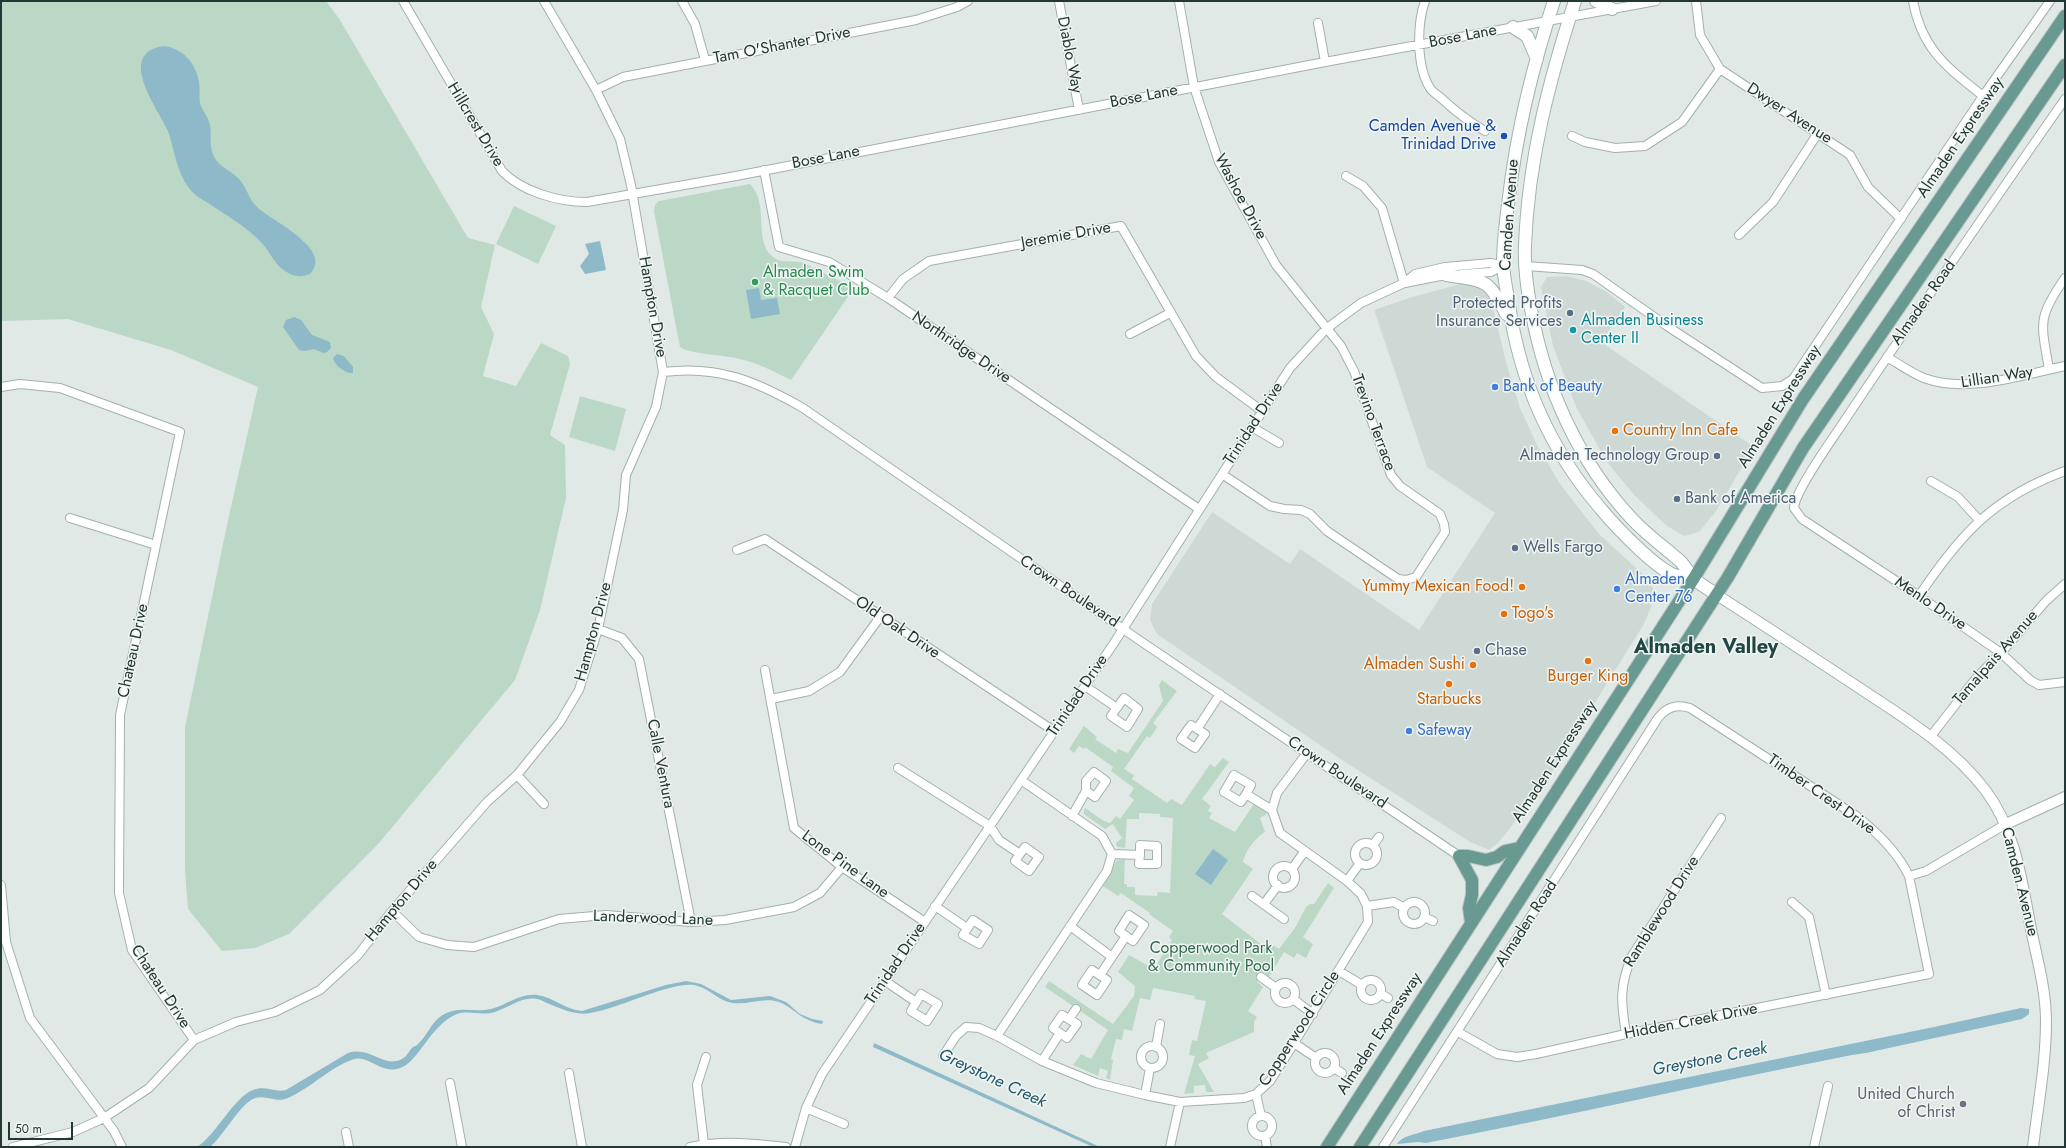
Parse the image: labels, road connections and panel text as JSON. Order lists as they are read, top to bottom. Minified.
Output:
{"streets":{"main road":["Almaden Expressway","Camden Avenue","Trinidad Drive"],"street":["Bose Lane","Tam O'Shanter Drive","Diablo Way","Dwyer Avenue","Hillcrest Drive","Washoe Drive","Jeremie Drive","Almaden Road","Hampton Drive","Northridge Drive","Lillian Way","Trevino Terrace","Crown Boulevard","Menlo Drive","Old Oak Drive","Chateau Drive","Tamalpais Avenue","Calle Ventura","Timber Crest Drive","Lone Pine Lane","Ramblewood Drive","Landerwood Lane","Hidden Creek Drive","Copperwood Circle"]},"crossings":[["Bose Lane","Diablo Way"],["Bose Lane","Hillcrest Drive"],["Bose Lane","Washoe Drive"],["Bose Lane","Camden Avenue"],["Bose Lane","Hampton Drive"],["Bose Lane","Northridge Drive"],["Tam O'Shanter Drive","Hampton Drive"],["Dwyer Avenue","Trinidad Drive"],["Hillcrest Drive","Hampton Drive"],["Almaden Expressway","Camden Avenue"],["Washoe Drive","Trevino Terrace"],["Washoe Drive","Trinidad Drive"],["Camden Avenue","Trinidad Drive"],["Camden Avenue","Tamalpais Avenue"],["Jeremie Drive","Northridge Drive"],["Jeremie Drive","Trinidad Drive"],["Almaden Road","Lillian Way"],["Almaden Road","Menlo Drive"],["Almaden Road","Timber Crest Drive"],["Almaden Road","Hidden Creek Drive"],["Hampton Drive","Crown Boulevard"],["Hampton Drive","Chateau Drive"],["Hampton Drive","Calle Ventura"],["Hampton Drive","Landerwood Lane"],["Northridge Drive","Trinidad Drive"],["Trevino Terrace","Trinidad Drive"],["Trinidad Drive","Crown Boulevard"],["Trinidad Drive","Old Oak Drive"],["Trinidad Drive","Lone Pine Lane"],["Menlo Drive","Tamalpais Avenue"],["Calle Ventura","Landerwood Lane"],["Timber Crest Drive","Hidden Creek Drive"],["Lone Pine Lane","Landerwood Lane"],["Ramblewood Drive","Hidden Creek Drive"]],"districts":["Almaden Valley"],"water":["Greystone Creek"],"parks":["Copperwood Park & Community Pool"],"places":["Camden Avenue & Trinidad Drive","Almaden Swim & Racquet Club","Protected Profits Insurance Services","Almaden Business Center II","Bank of Beauty","Country Inn Cafe","Almaden Technology Group","Bank of America","Wells Fargo","Yummy Mexican Food!","Almaden Center 76","Togo's","Chase","Burger King","Almaden Sushi","Starbucks","Safeway","United Church of Christ"],"scale_bar":"50 m"}
